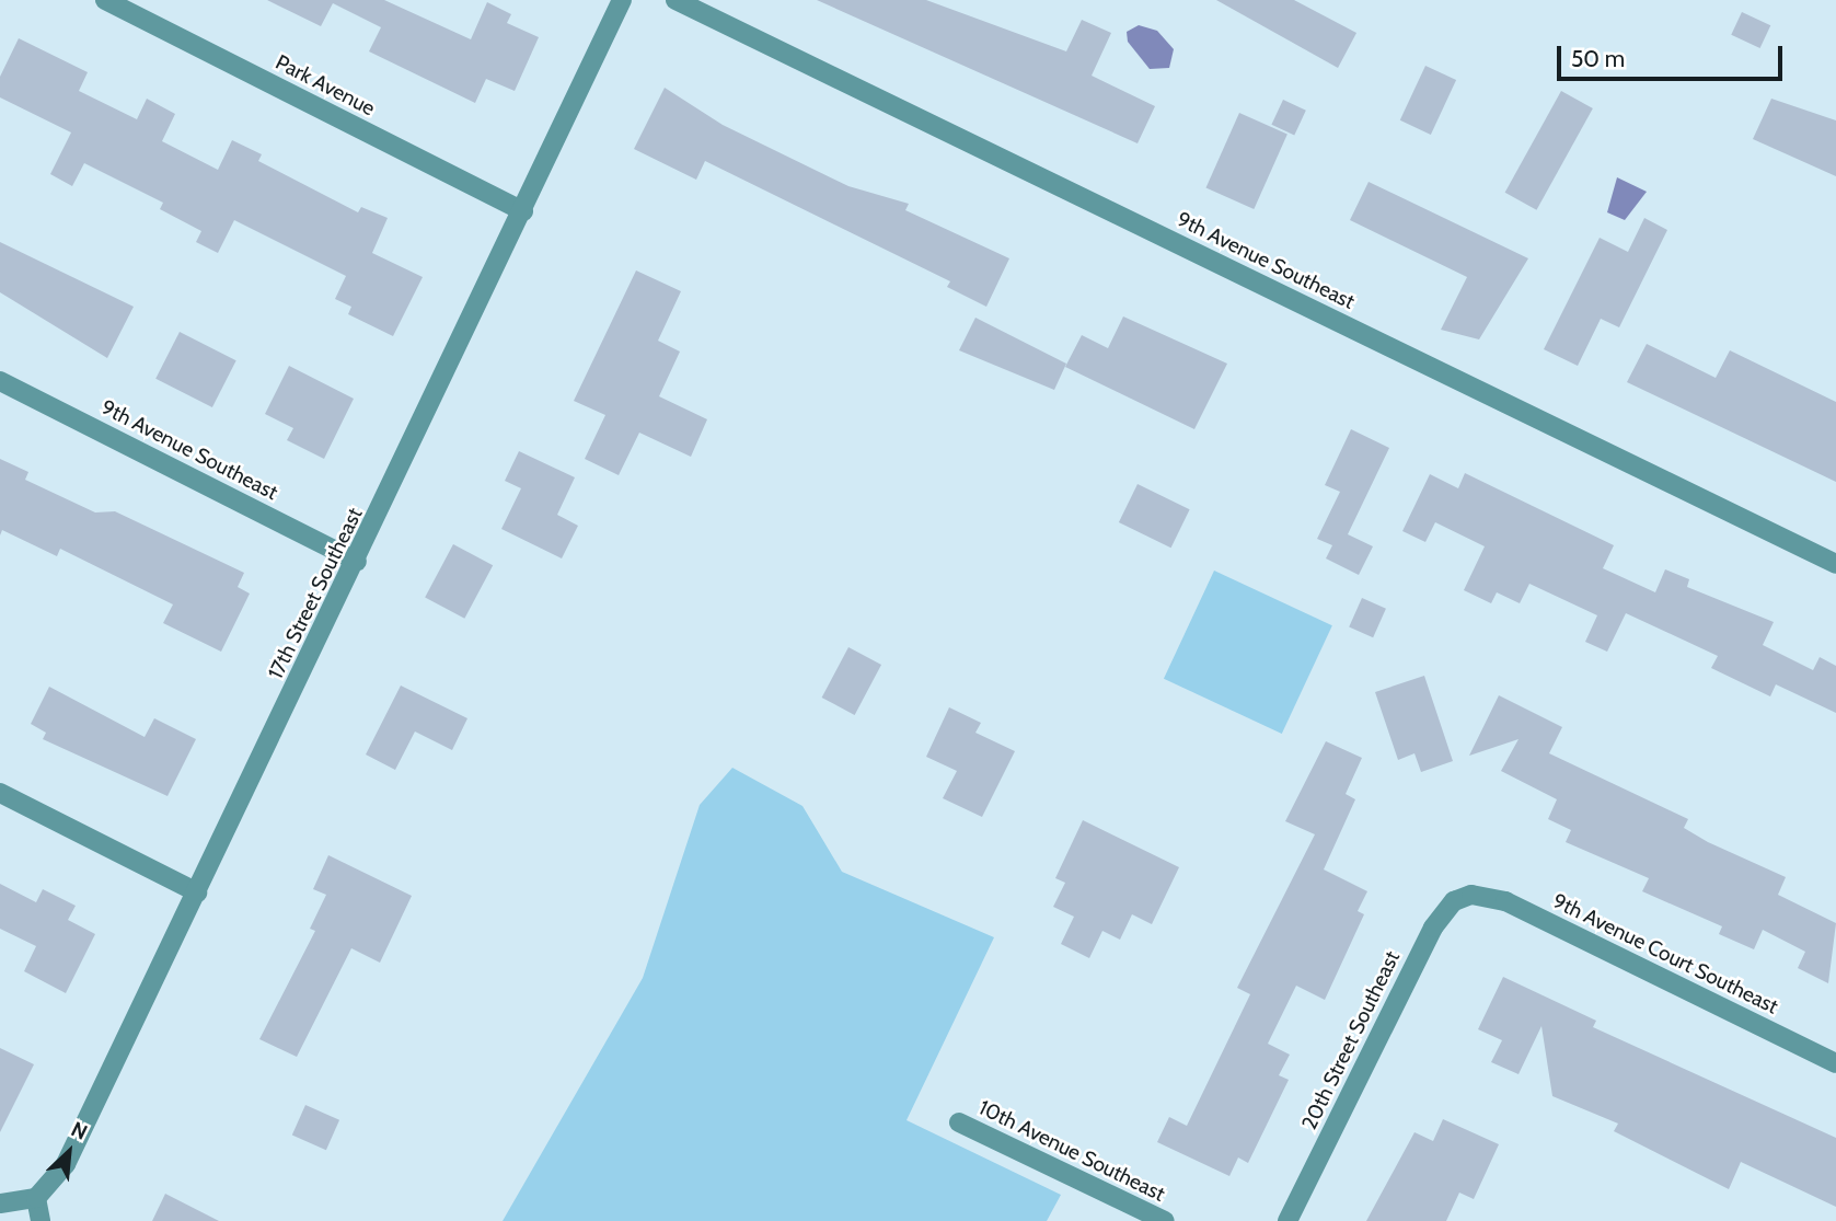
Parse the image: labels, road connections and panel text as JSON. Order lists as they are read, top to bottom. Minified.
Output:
{"streets":{"street":["Park Avenue","9th Avenue Southeast","17th Street Southeast","9th Avenue Court Southeast","20th Street Southeast","10th Avenue Southeast"]},"crossings":[["Park Avenue","17th Street Southeast"],["9th Avenue Southeast","17th Street Southeast"],["9th Avenue Court Southeast","20th Street Southeast"]],"scale_bar":"50 m","north":"top right"}
